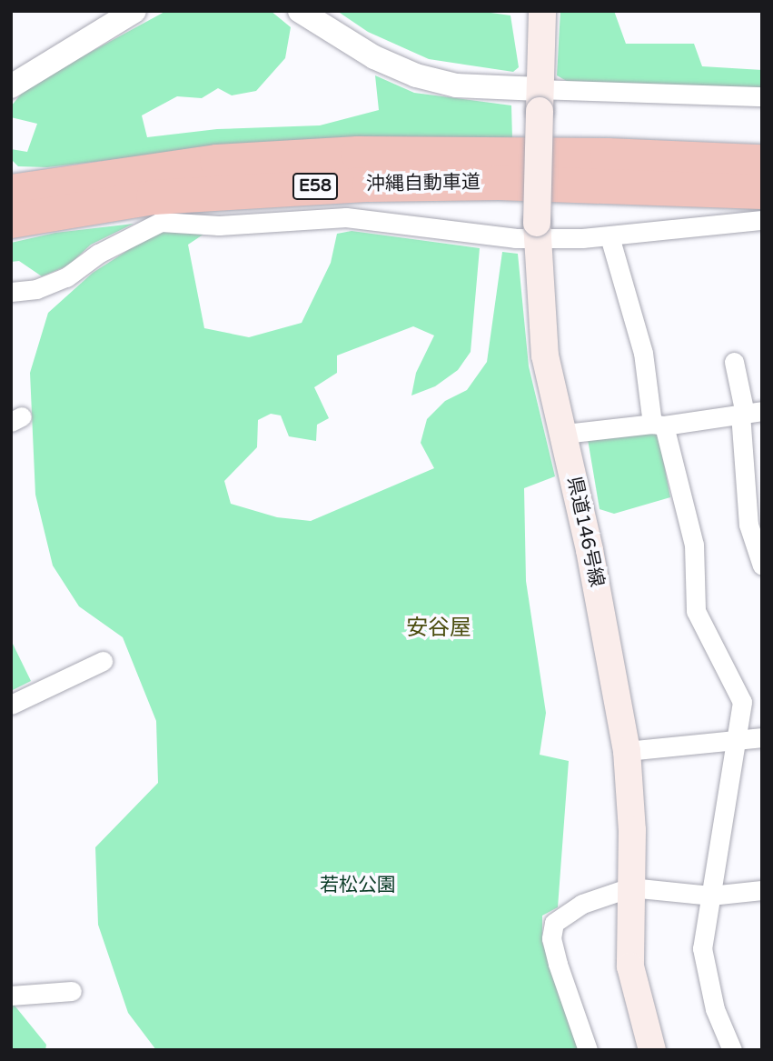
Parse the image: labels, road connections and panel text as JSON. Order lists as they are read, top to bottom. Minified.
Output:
{"streets":{"highway":["沖縄自動車道","E58"],"main road":["県道146号線"]},"districts":["安谷屋"],"parks":["若松公園"]}
